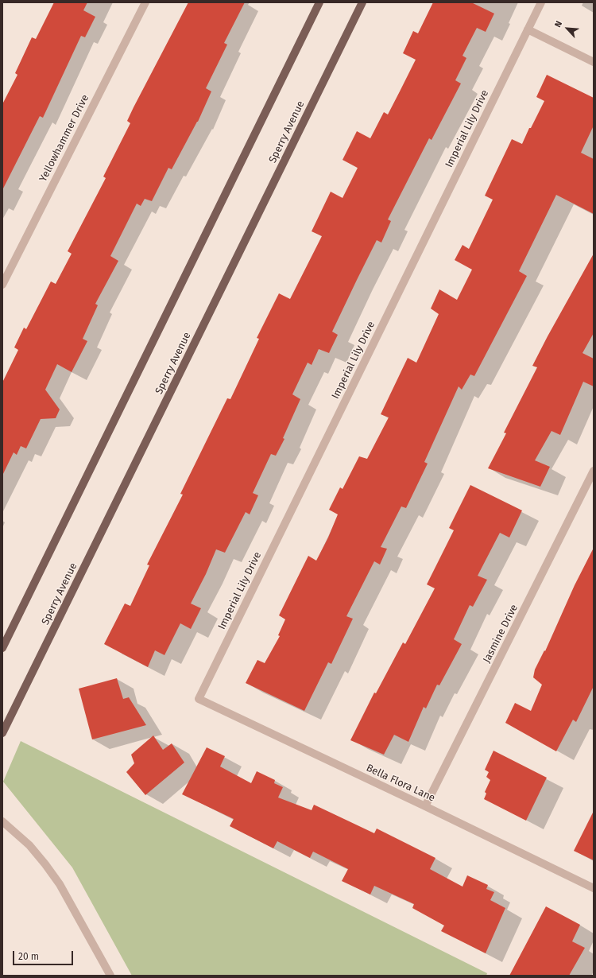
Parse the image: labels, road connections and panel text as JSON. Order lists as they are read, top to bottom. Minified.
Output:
{"streets":{"main road":["Sperry Avenue"],"street":["Imperial Lily Drive","Yellowhammer Drive","Jasmine Drive","Bella Flora Lane"]},"crossings":[["Imperial Lily Drive","Bella Flora Lane"],["Jasmine Drive","Bella Flora Lane"]],"scale_bar":"20 m","north":"top left"}
